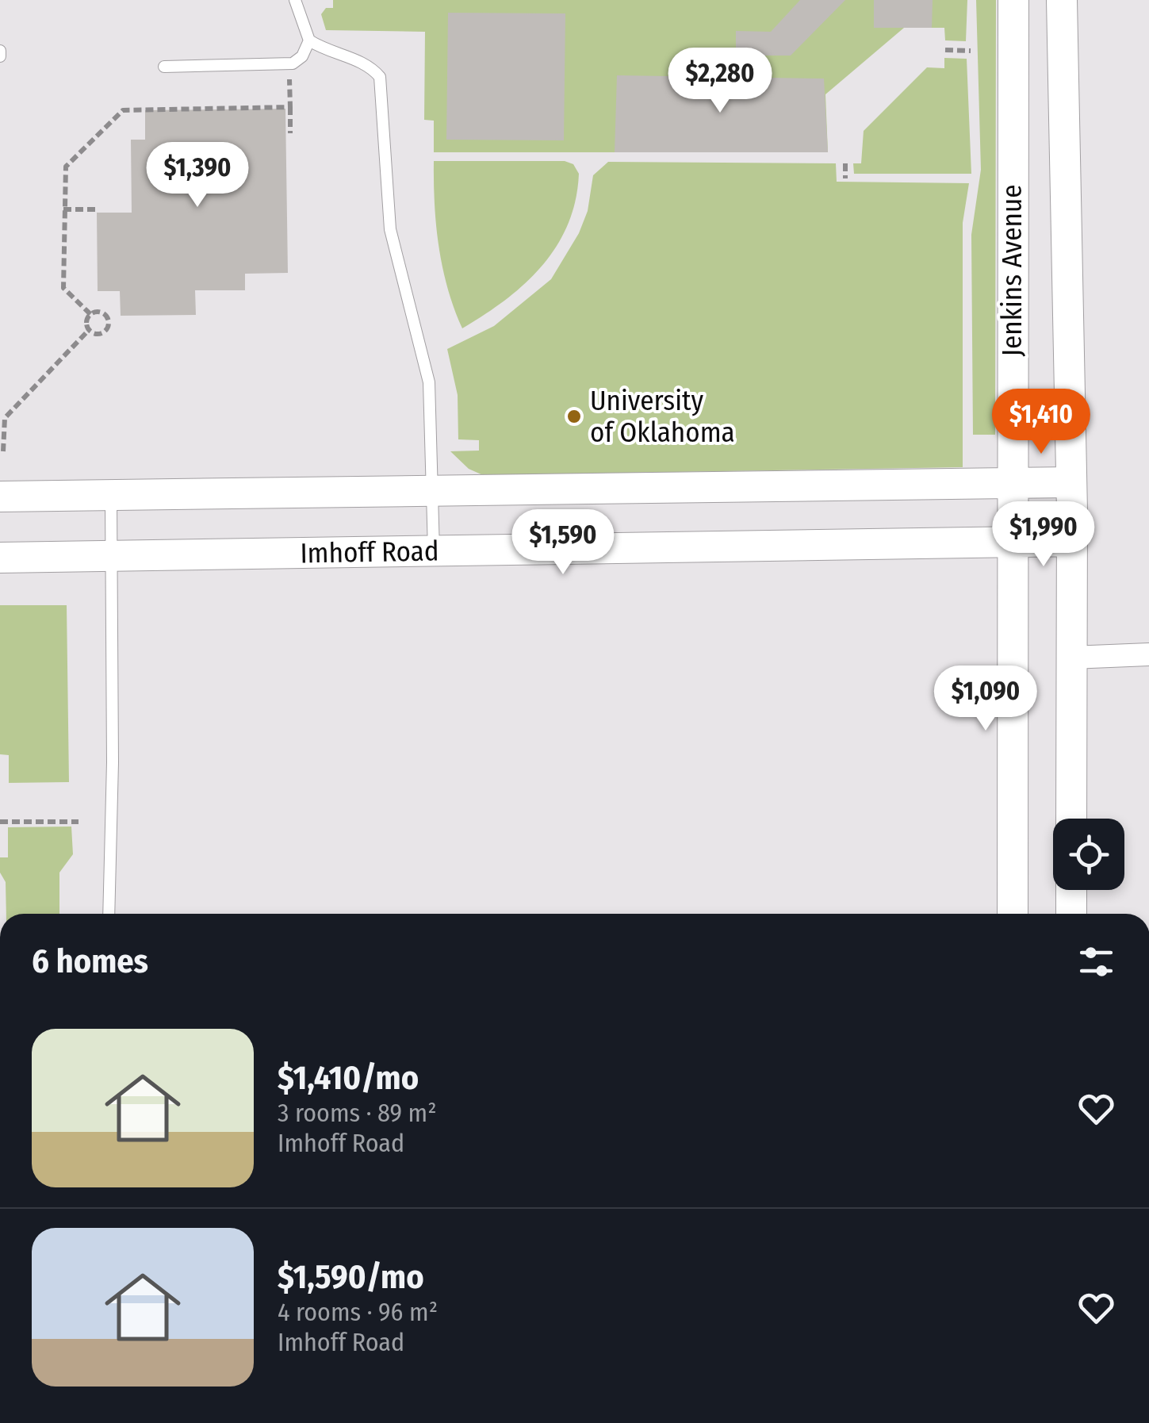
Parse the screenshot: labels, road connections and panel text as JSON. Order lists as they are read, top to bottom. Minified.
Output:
{"streets":{"main road":["Jenkins Avenue","Imhoff Road"]},"crossings":[["Jenkins Avenue","Imhoff Road"]],"places":["University of Oklahoma"],"page":{"price":["$2,280","$1,390","$1,410","$1,990","$1,590","$1,090"],"heading":"6 homes","list":[{"name":"$1,410/mo","note":"3 rooms · 89 m² · Imhoff Road"},{"name":"$1,590/mo","note":"4 rooms · 96 m² · Imhoff Road"}]}}
